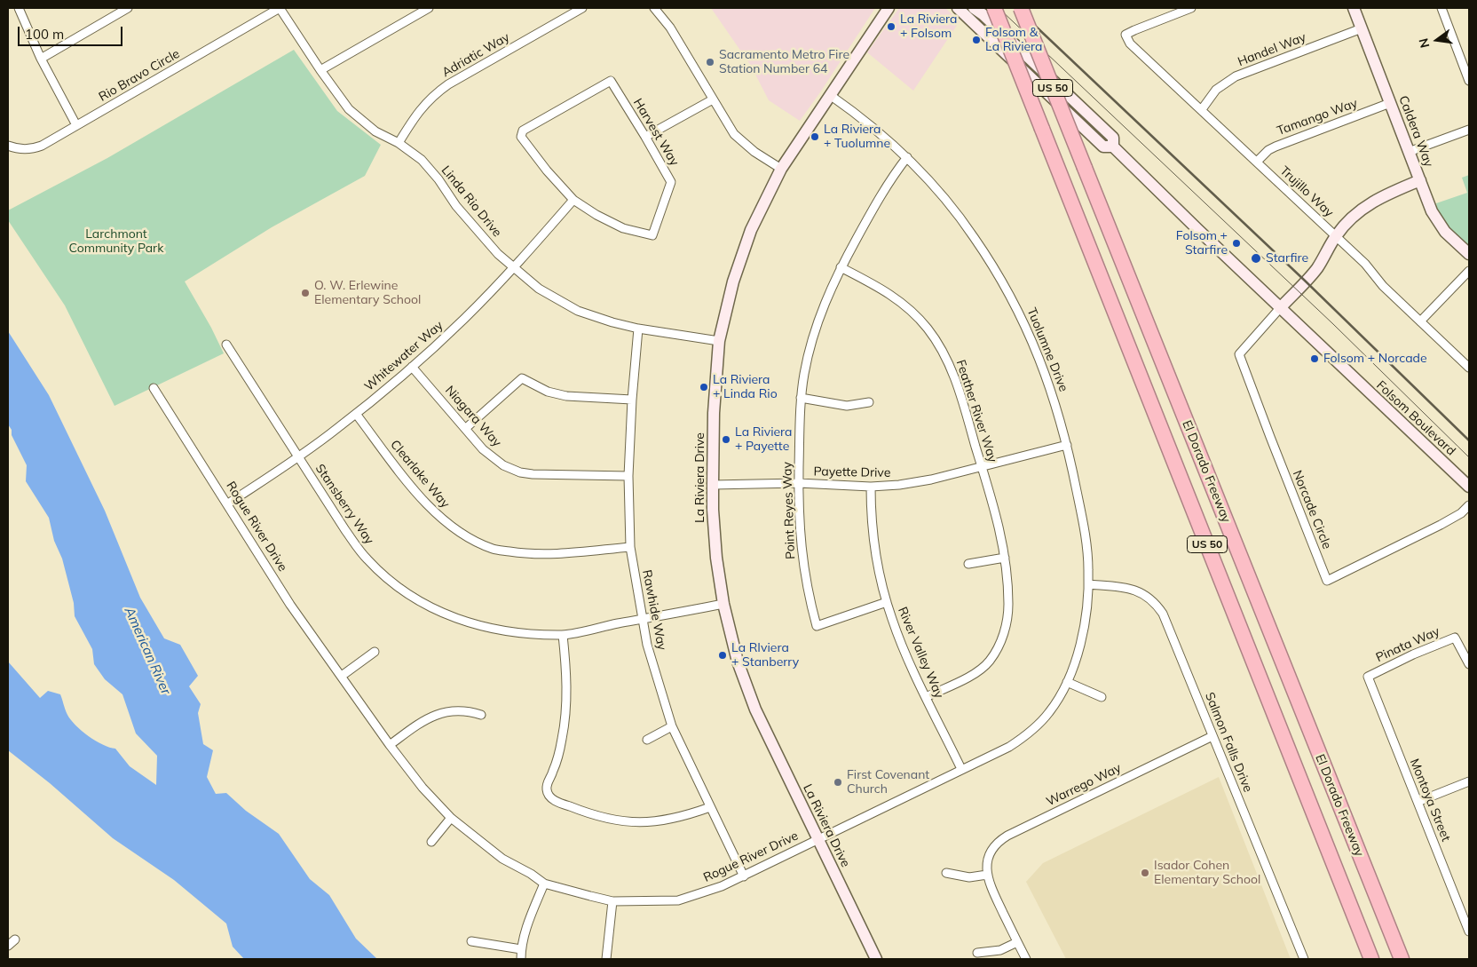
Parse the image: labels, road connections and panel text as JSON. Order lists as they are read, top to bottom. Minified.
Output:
{"streets":{"highway":["US 50","El Dorado Freeway"],"street":["Handel Way","Adriatic Way","Rio Bravo Circle","Tamango Way","Caldera Way","Harvest Way","Trujillo Way","Linda Rio Drive","Tuolumne Drive","Whitewater Way","Feather River Way","Niagara Way","Folsom Boulevard","Payette Drive","Clearlake Way","La Riviera Drive","Stansberry Way","Norcade Circle","Point Reyes Way","Rogue River Drive","Rawhide Way","Pinata Way","River Valley Way","Salmon Falls Drive","Warrego Way","Montoya Street"]},"crossings":[["Handel Way","Caldera Way"],["Handel Way","Trujillo Way"],["Adriatic Way","Linda Rio Drive"],["Rio Bravo Circle","Linda Rio Drive"],["Tamango Way","Caldera Way"],["Tamango Way","Trujillo Way"],["Harvest Way","Whitewater Way"],["Linda Rio Drive","Whitewater Way"],["Linda Rio Drive","La Riviera Drive"],["Linda Rio Drive","Rawhide Way"],["Tuolumne Drive","Payette Drive"],["Tuolumne Drive","La Riviera Drive"],["Tuolumne Drive","Point Reyes Way"],["Tuolumne Drive","Rogue River Drive"],["Tuolumne Drive","River Valley Way"],["Tuolumne Drive","Salmon Falls Drive"],["Whitewater Way","Niagara Way"],["Whitewater Way","Clearlake Way"],["Whitewater Way","Stansberry Way"],["Whitewater Way","Rogue River Drive"],["Feather River Way","Payette Drive"],["Feather River Way","Point Reyes Way"],["Feather River Way","River Valley Way"],["Niagara Way","Rawhide Way"],["Folsom Boulevard","Norcade Circle"],["Payette Drive","La Riviera Drive"],["Payette Drive","Point Reyes Way"],["Payette Drive","River Valley Way"],["Clearlake Way","Rawhide Way"],["La Riviera Drive","Stansberry Way"],["La Riviera Drive","Rogue River Drive"],["Stansberry Way","Rawhide Way"],["Point Reyes Way","River Valley Way"],["Rogue River Drive","Rawhide Way"],["Pinata Way","Montoya Street"],["Salmon Falls Drive","Warrego Way"]],"water":["American River"],"parks":["Larchmont Community Park"],"places":["La Riviera + Folsom","Folsom & La Riviera","Sacramento Metro Fire Station Number 64","La Riviera + Tuolumne","Folsom + Starfire","Starfire","O. W. Erlewine Elementary School","Folsom + Norcade","La Riviera + Linda Rio","La Riviera + Payette","La RIviera + Stanberry","First Covenant Church","Isador Cohen Elementary School"],"scale_bar":"100 m","north":"left"}
